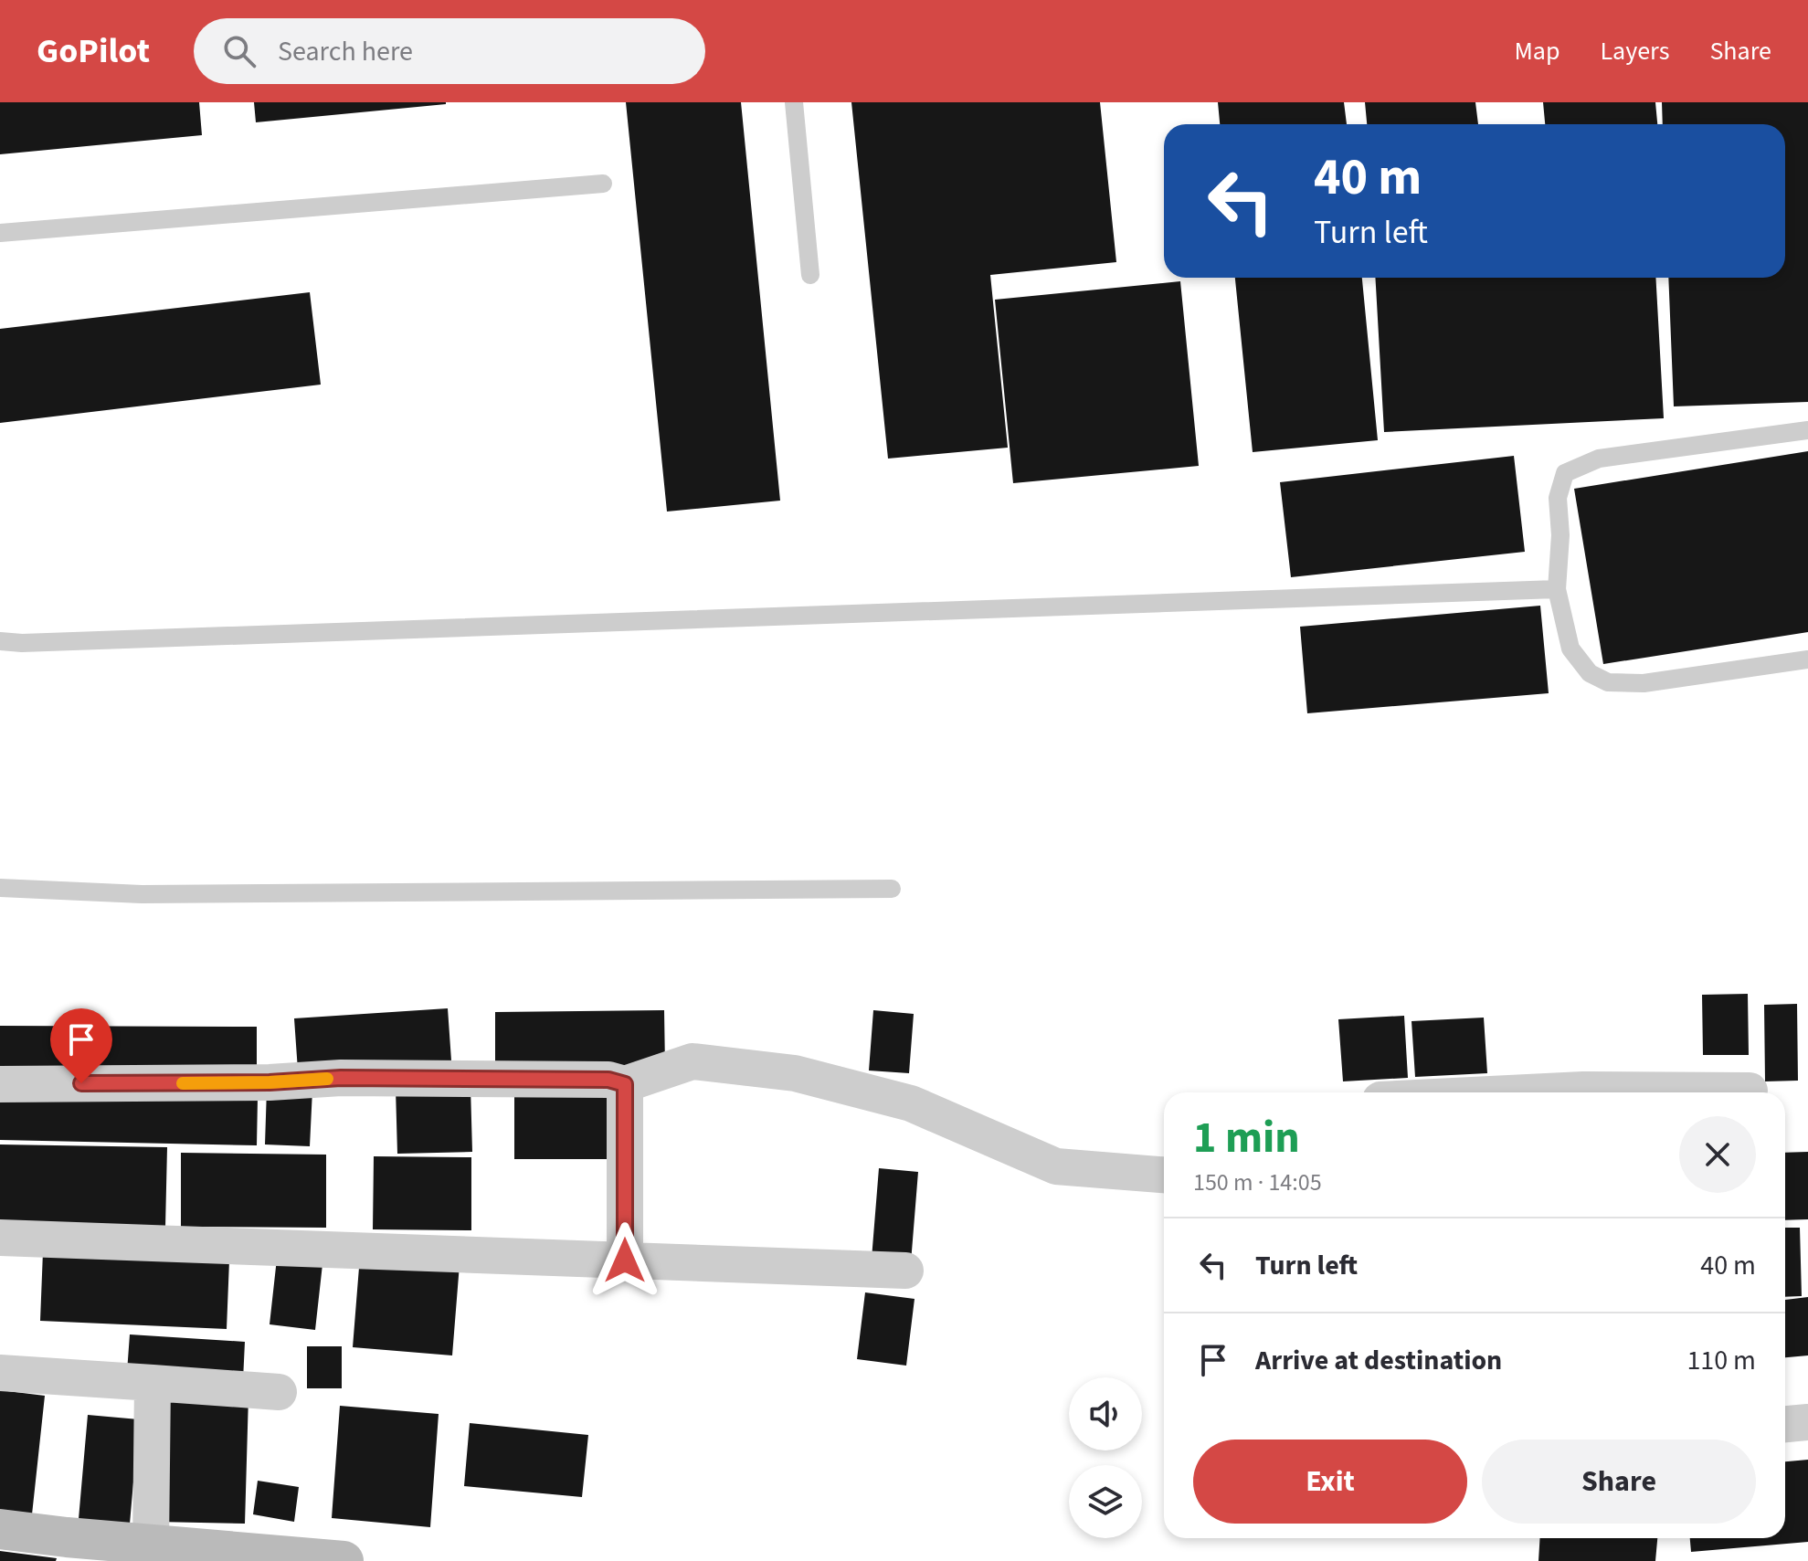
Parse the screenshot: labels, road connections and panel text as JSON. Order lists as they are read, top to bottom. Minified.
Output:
{"page":{"header":"GoPilot","search":"Search here","nav":["Map","Layers","Share"],"turn":["40 m","Turn left"],"heading":["1 min","150 m · 14:05"],"list":[{"name":"Turn left","value":"40 m"},{"name":"Arrive at destination","value":"110 m"}],"buttons":["Exit","Share"]}}
